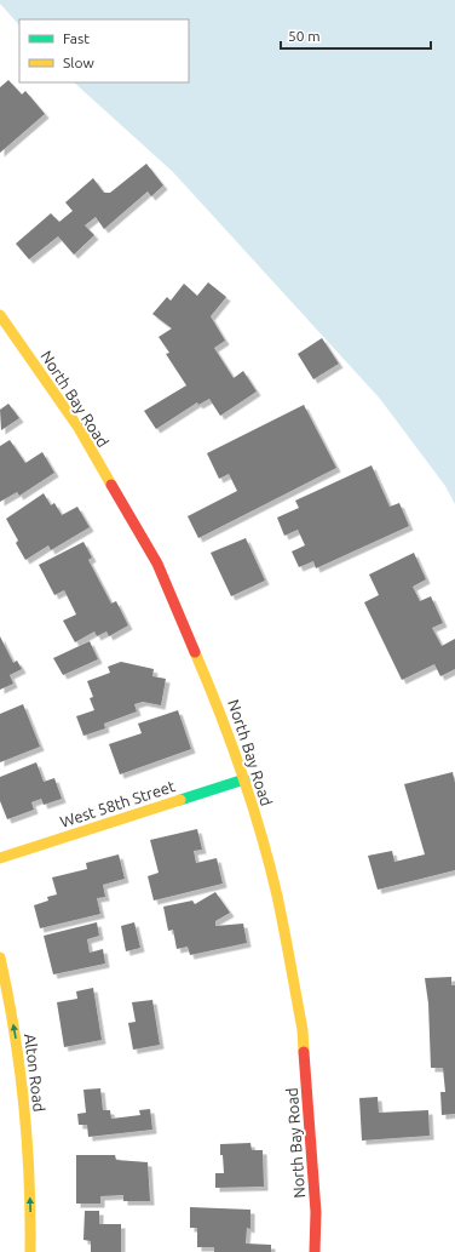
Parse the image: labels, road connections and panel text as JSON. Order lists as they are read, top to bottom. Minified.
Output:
{"streets":{"street":["North Bay Road","West 58th Street","Alton Road"]},"crossings":[["North Bay Road","West 58th Street"]],"one_way":["Alton Road"],"legend":["Fast","Slow"],"scale_bar":"50 m"}
